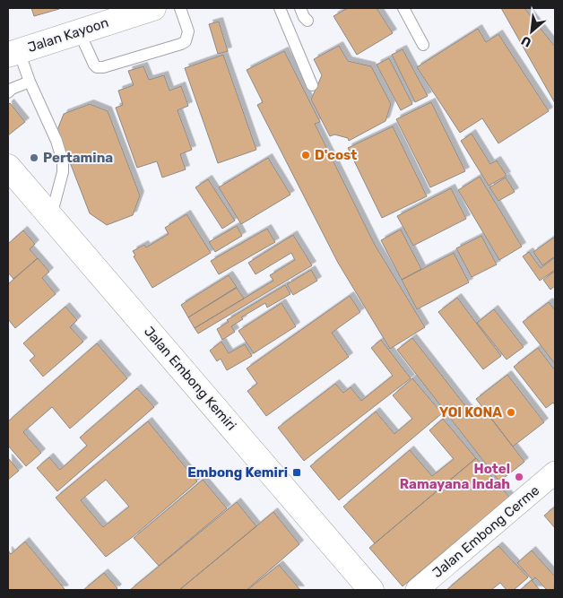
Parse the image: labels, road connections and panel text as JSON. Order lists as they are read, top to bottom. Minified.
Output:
{"streets":{"street":["Jalan Kayoon","Jalan Embong Kemiri","Jalan Embong Cerme"]},"places":{"other":["D'cost","Pertamina","YOI KONA","Hotel Ramayana Indah"],"transit":["Embong Kemiri"]},"north":"bottom left"}
